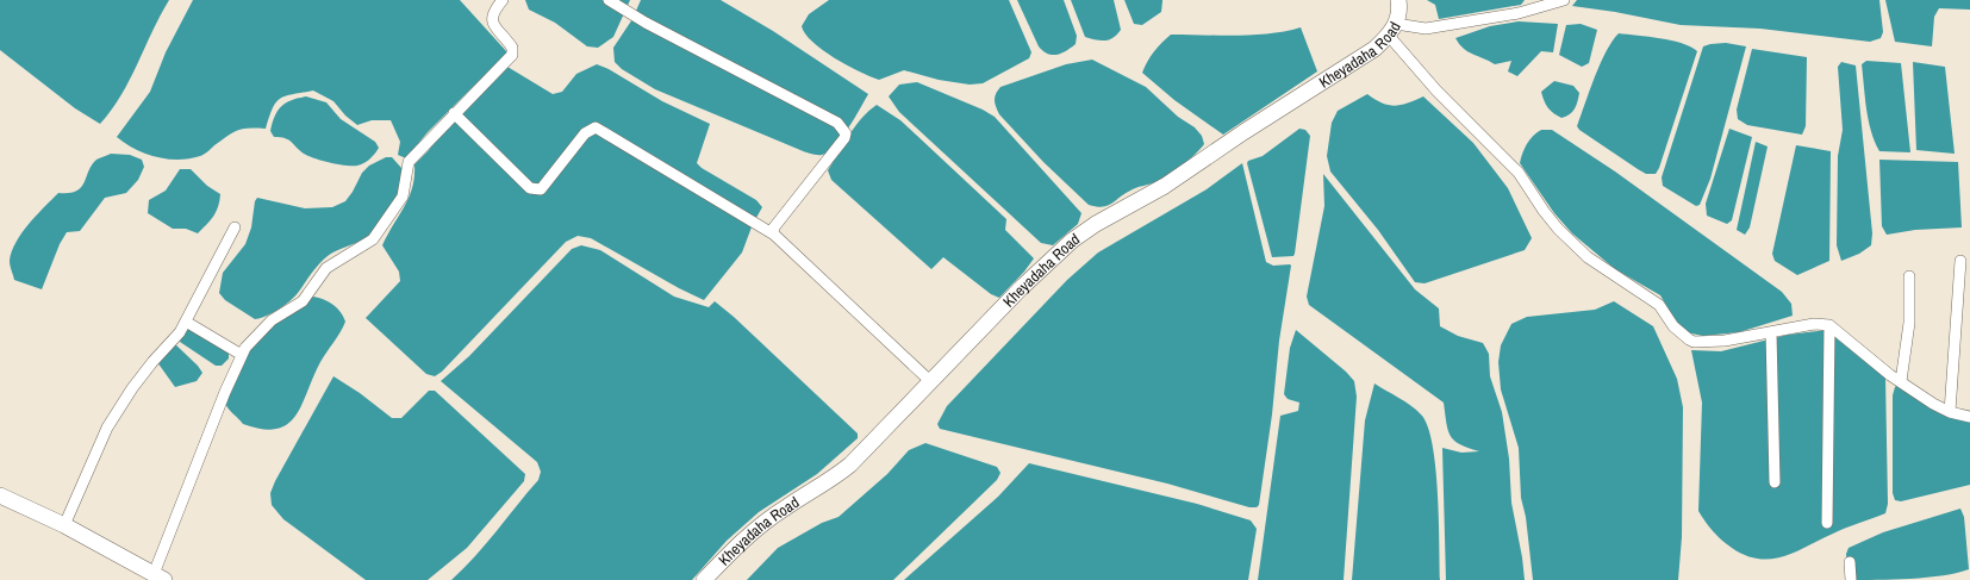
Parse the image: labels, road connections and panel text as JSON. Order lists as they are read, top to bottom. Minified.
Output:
{"streets":{"main road":["Kheyadaha Road"]}}
